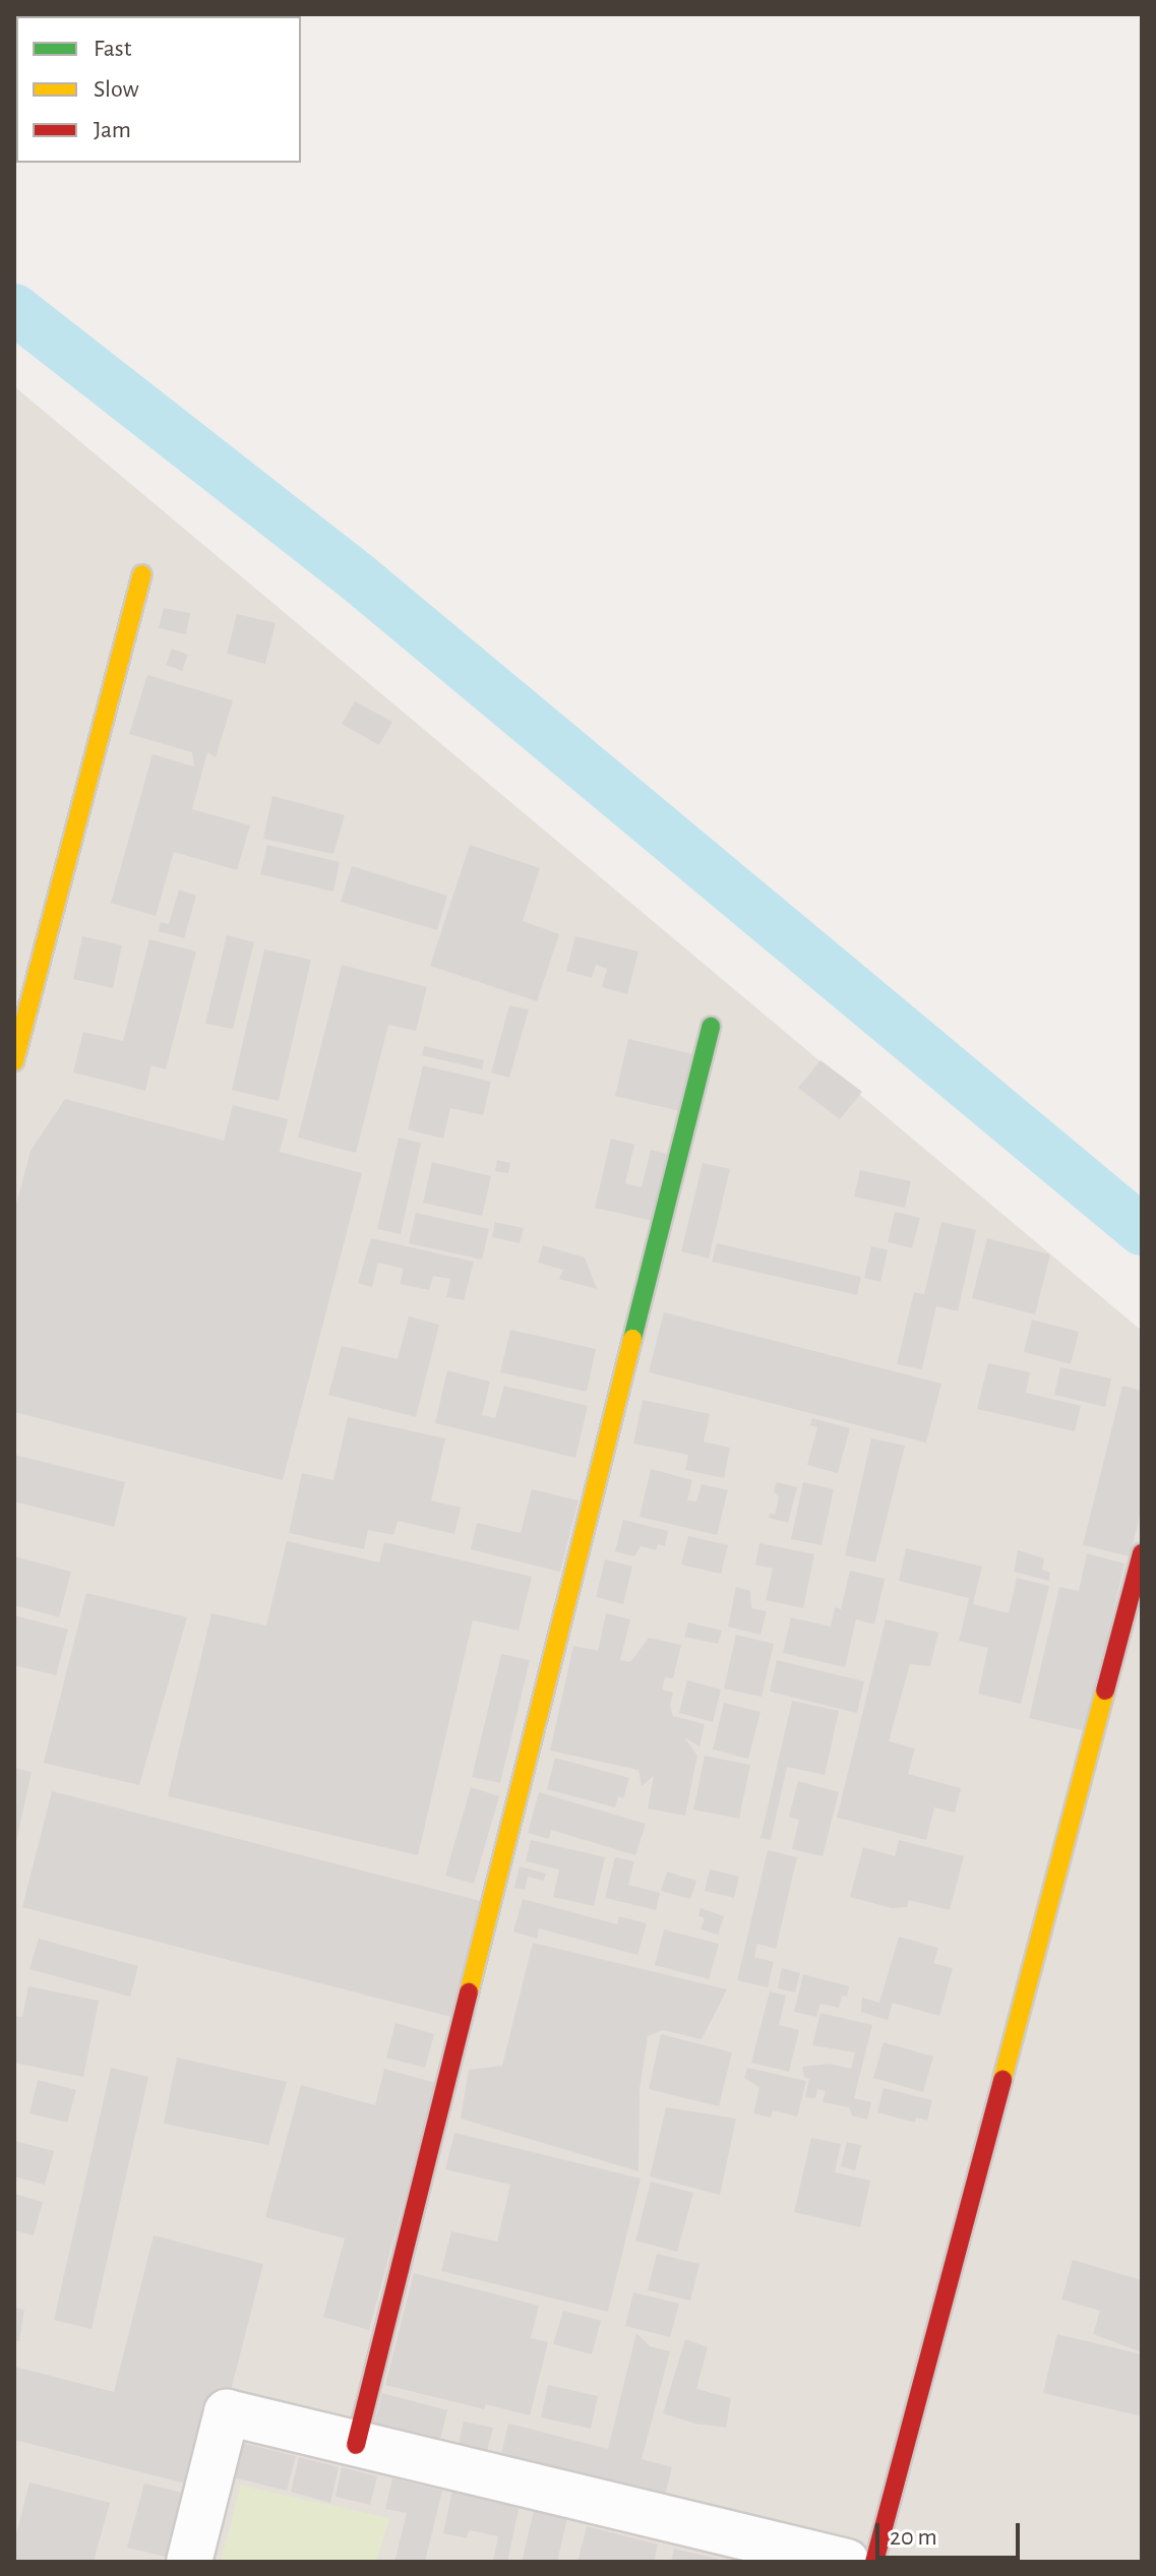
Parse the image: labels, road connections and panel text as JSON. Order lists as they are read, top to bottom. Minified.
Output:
{"legend":["Fast","Slow","Jam"],"scale_bar":"20 m"}
